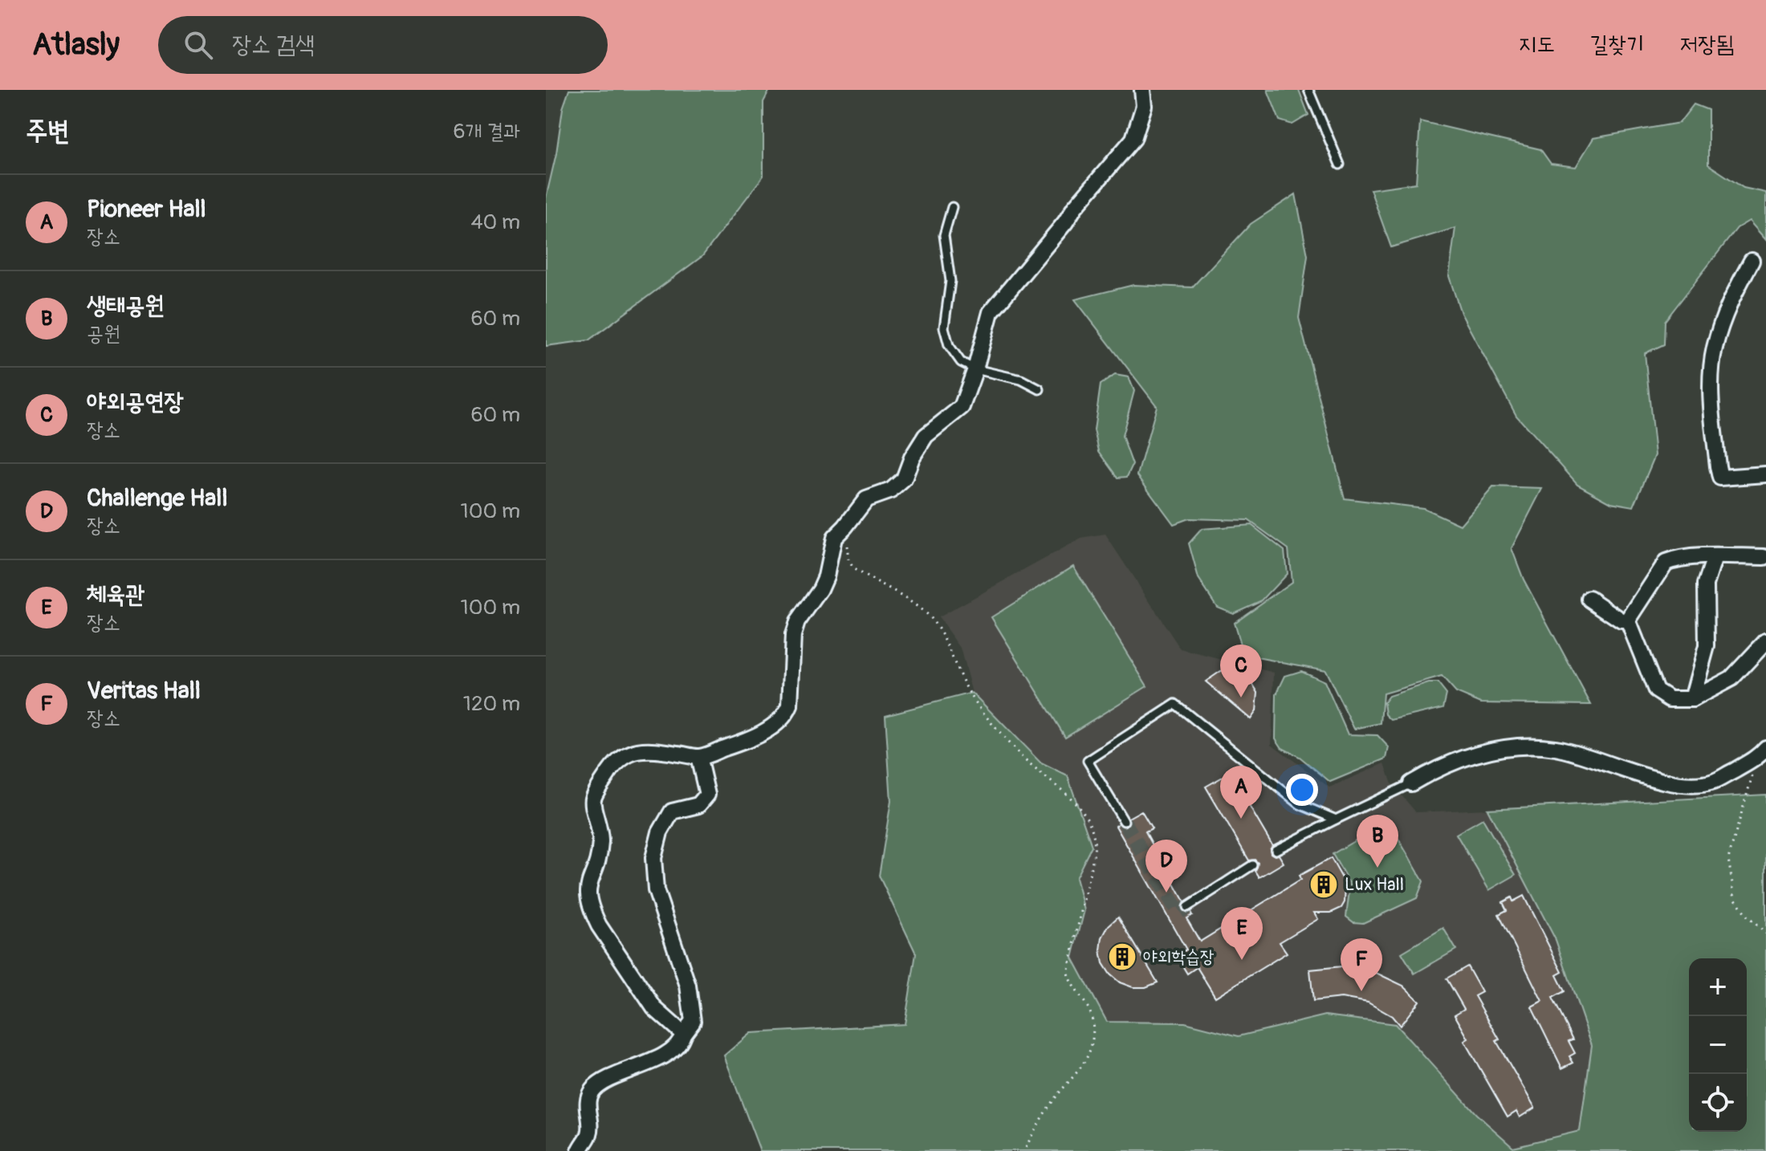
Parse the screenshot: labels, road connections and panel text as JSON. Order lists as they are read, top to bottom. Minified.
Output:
{"places":{"building":["Lux Hall","야외학습장"]},"page":{"header":"Atlasly","search":"장소 검색","nav":["지도","길찾기","저장됨"],"heading":["주변","6개 결과"],"list":[{"mark":"A","name":"Pioneer Hall","note":"장소","value":"40 m"},{"mark":"B","name":"생태공원","note":"공원","value":"60 m"},{"mark":"C","name":"야외공연장","note":"장소","value":"60 m"},{"mark":"D","name":"Challenge Hall","note":"장소","value":"100 m"},{"mark":"E","name":"체육관","note":"장소","value":"100 m"},{"mark":"F","name":"Veritas Hall","note":"장소","value":"120 m"}],"pins":["C","A","B","D","E","F"],"map_buttons":["+","−"]}}
